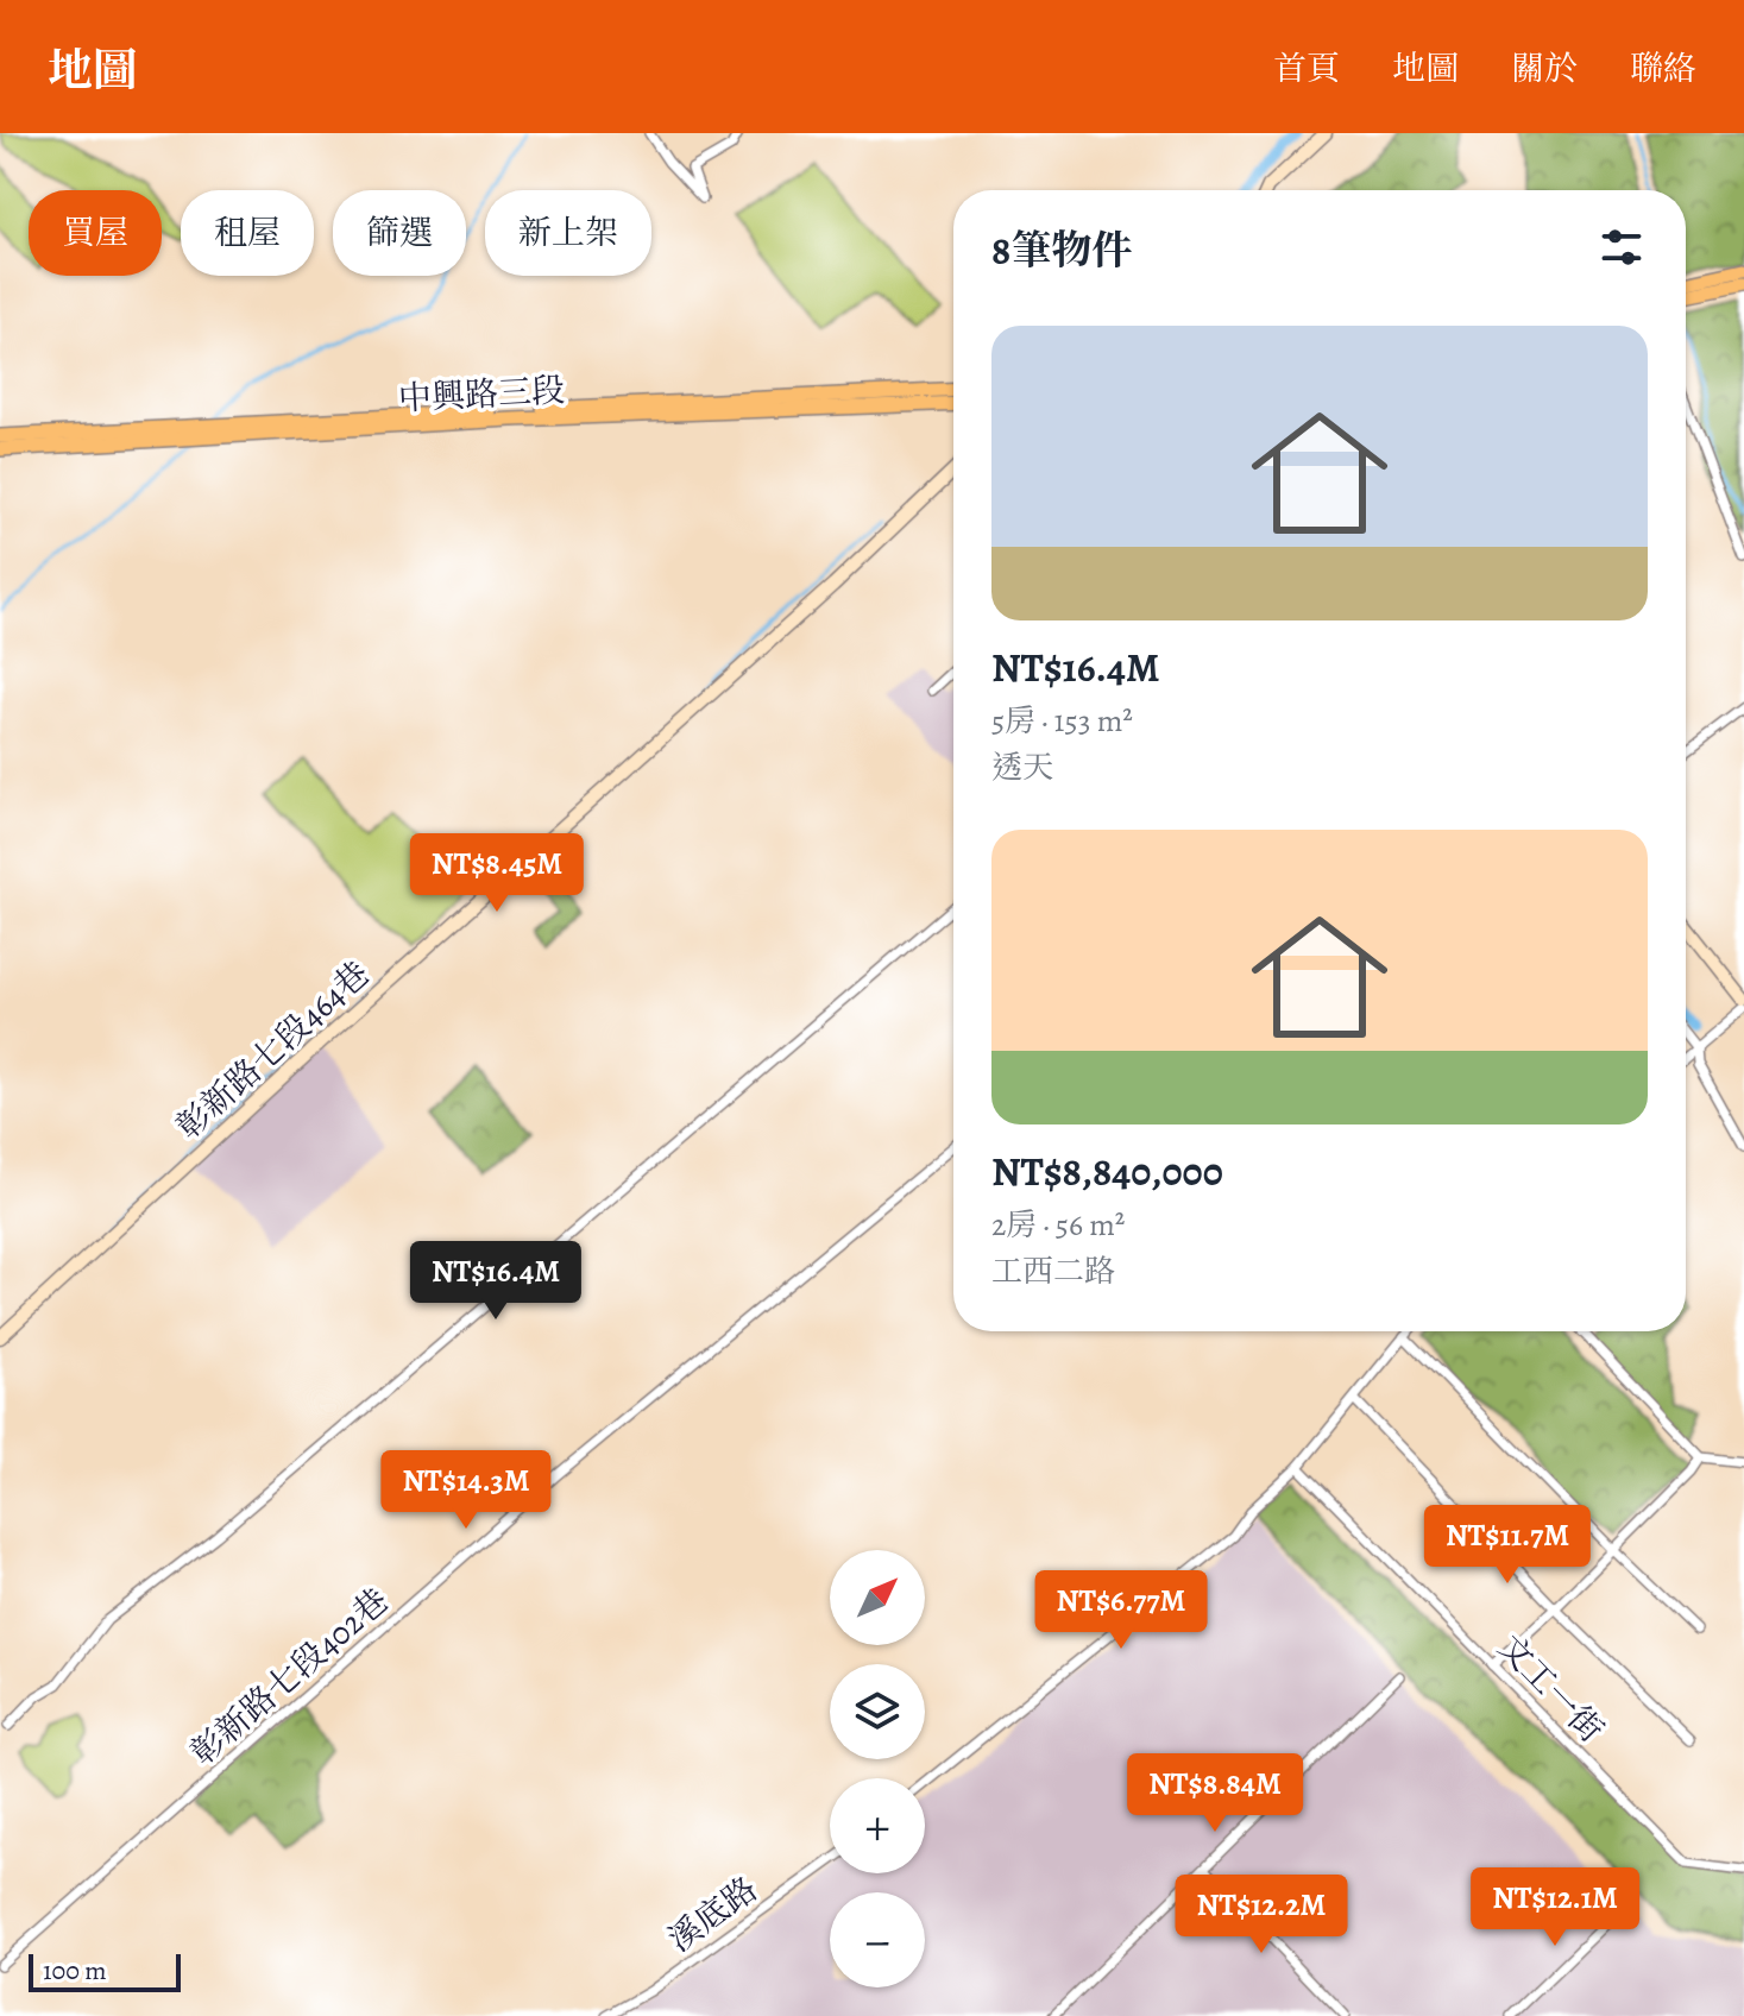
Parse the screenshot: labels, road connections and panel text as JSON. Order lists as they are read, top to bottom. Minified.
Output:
{"streets":{"main road":["中興路三段"],"street":["彰新路七段464巷","彰新路七段402巷","文工一街","溪底路"]},"scale_bar":"100 m","north":"top right","page":{"header":"地圖","nav":["首頁","地圖","關於","聯絡"],"chip":["買屋","租屋","篩選","新上架"],"heading":"8筆物件","list":[{"name":"NT$16.4M","note":"5房 · 153 m² · 透天"},{"name":"NT$8,840,000","note":"2房 · 56 m² · 工西二路"}],"price":["NT$8.45M","NT$16.4M","NT$14.3M","NT$11.7M","NT$6.77M","NT$8.84M","NT$12.1M","NT$12.2M"],"map_buttons":["+","−"],"scale":"100 m"}}
